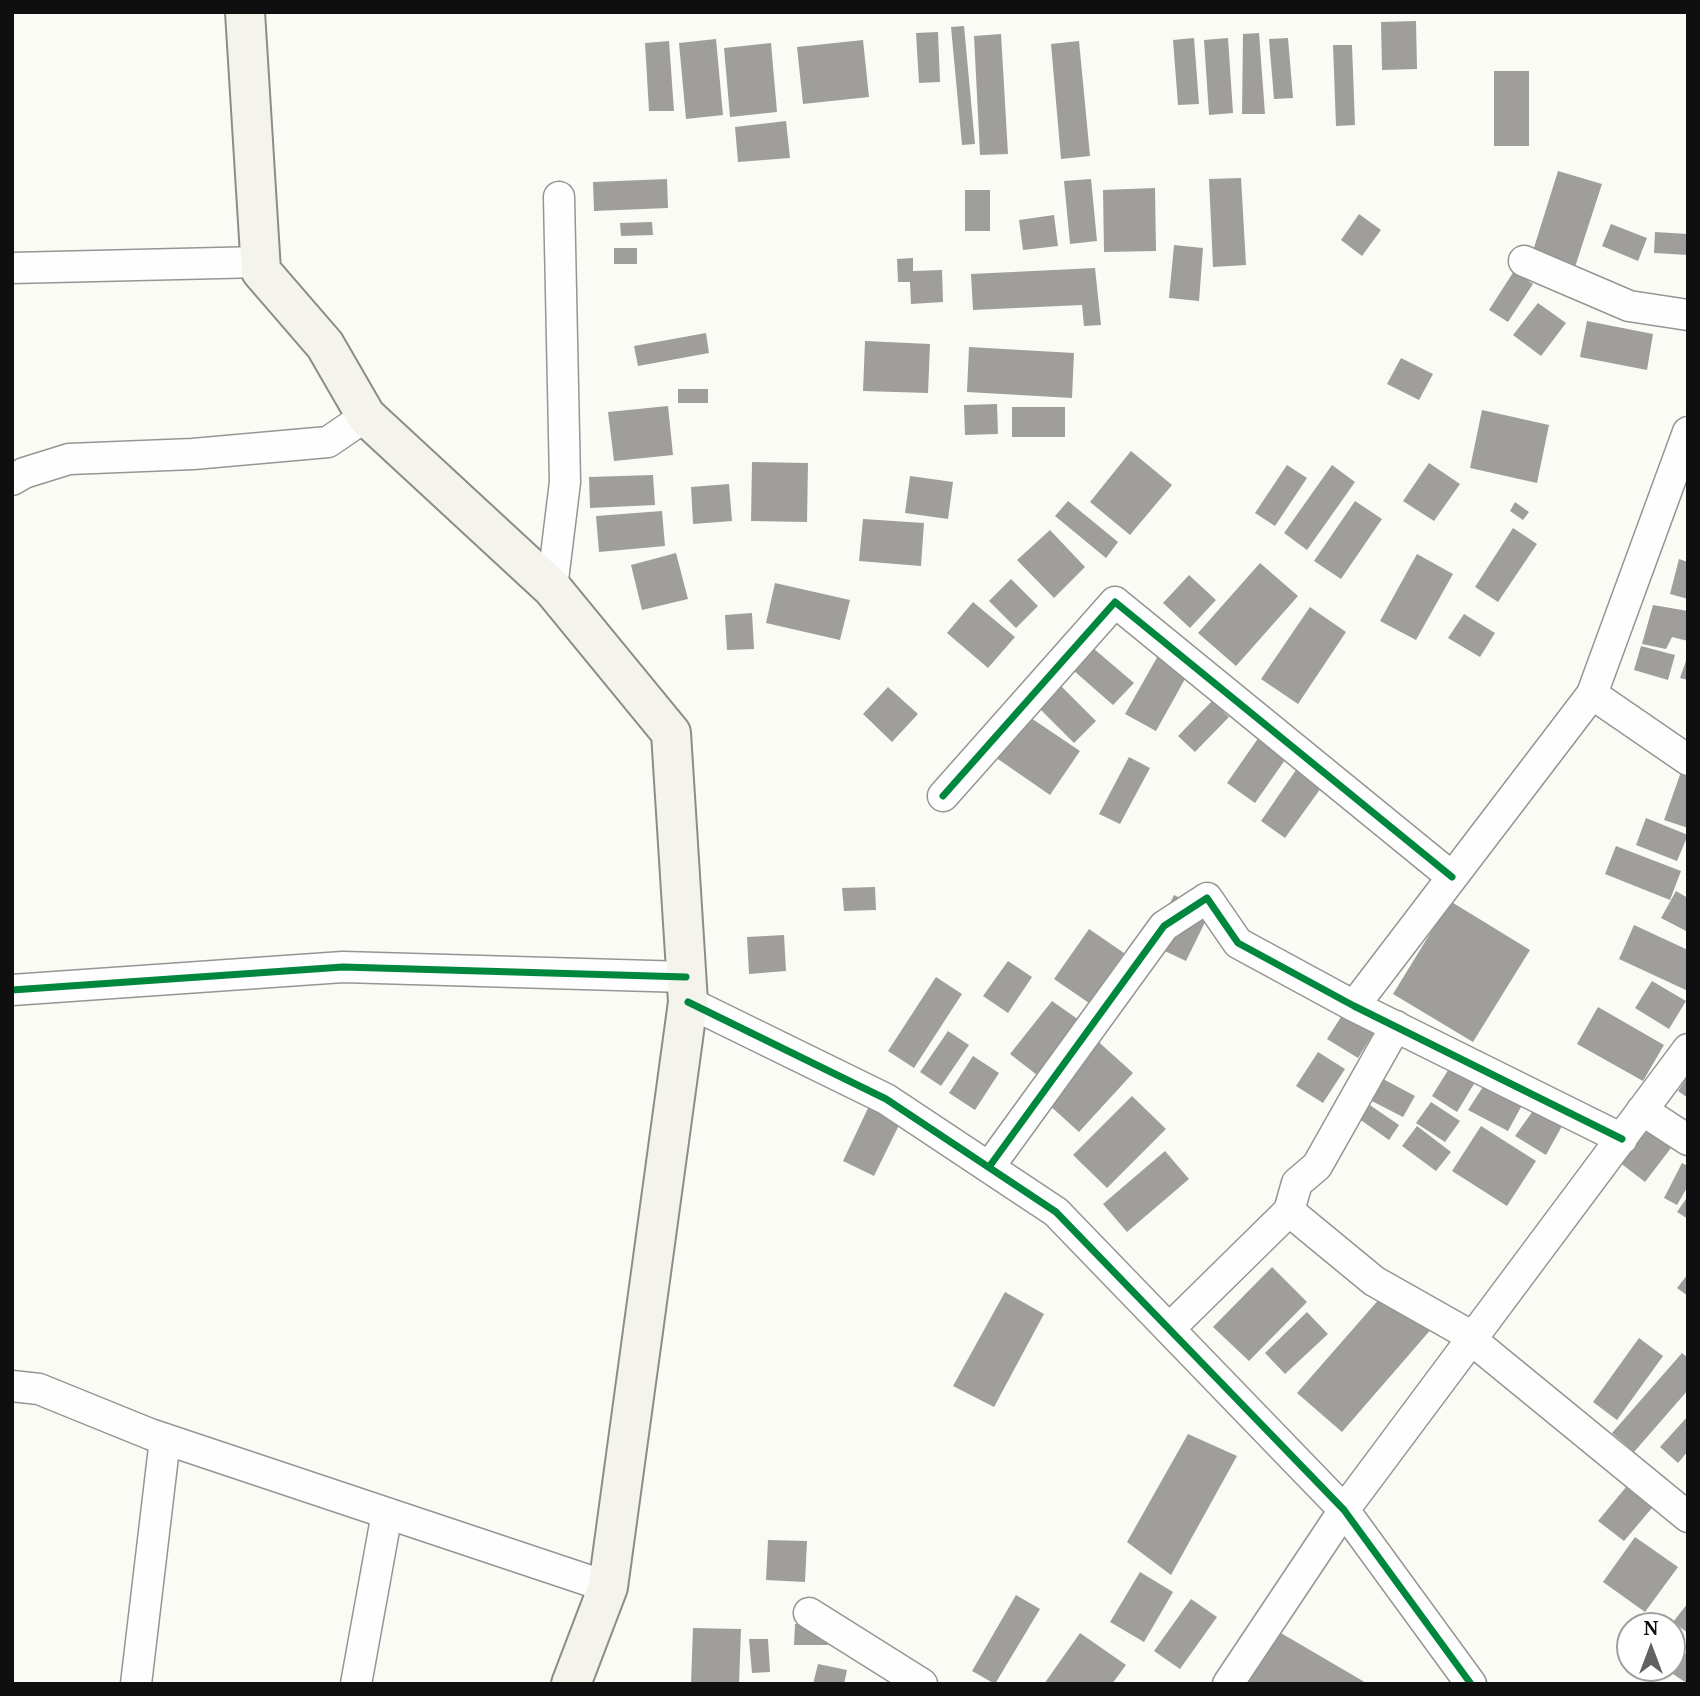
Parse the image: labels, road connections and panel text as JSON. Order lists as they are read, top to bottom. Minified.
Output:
{"north":"top"}
